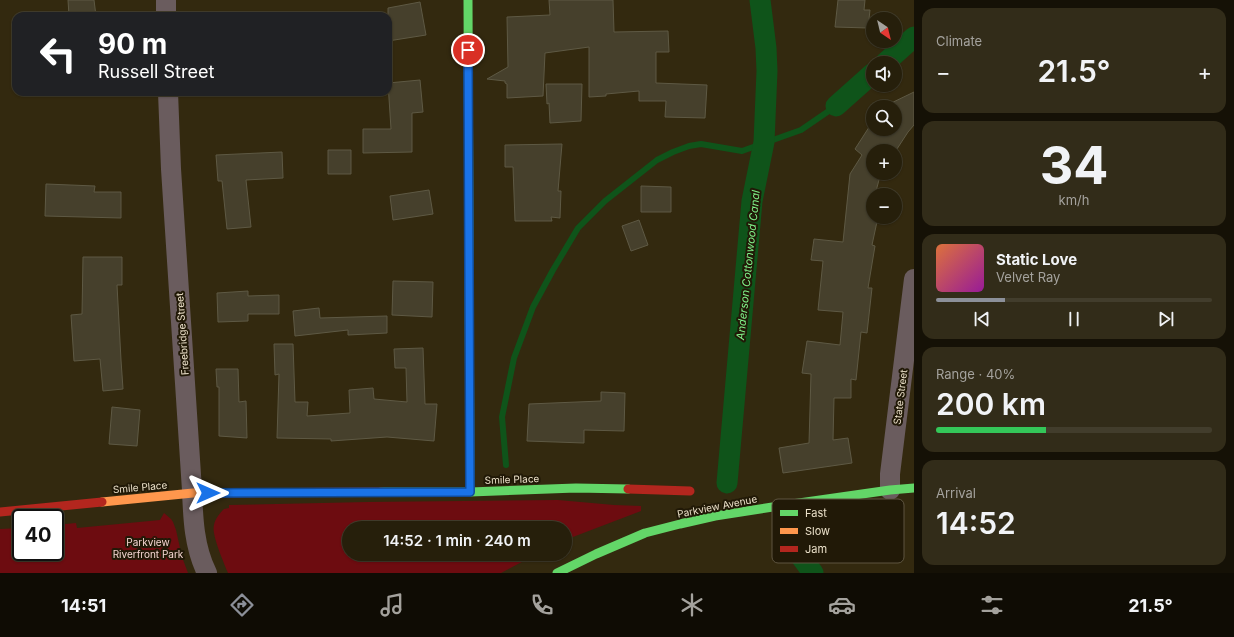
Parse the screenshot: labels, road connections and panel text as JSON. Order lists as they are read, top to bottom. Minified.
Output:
{"streets":{"street":["Freebridge Street","State Street","Smile Place","Parkview Avenue"]},"crossings":[["Freebridge Street","Smile Place"],["State Street","Parkview Avenue"]],"water":["Anderson Cottonwood Canal"],"parks":["Parkview Riverfront Park"],"legend":["Fast","Slow","Jam"],"north":"bottom right","page":{"tile":["Climate",["34","km/h"],["Range · 40%","200 km"],["Arrival","14:52"]],"map_buttons":["+","−"],"turn":["90 m","Russell Street"],"heat":["−","21.5°","+"],"song":["Static Love","Velvet Ray"],"limit":"40","trip":"14:52 · 1 min · 240 m","tabs":["14:51","21.5°"]}}
